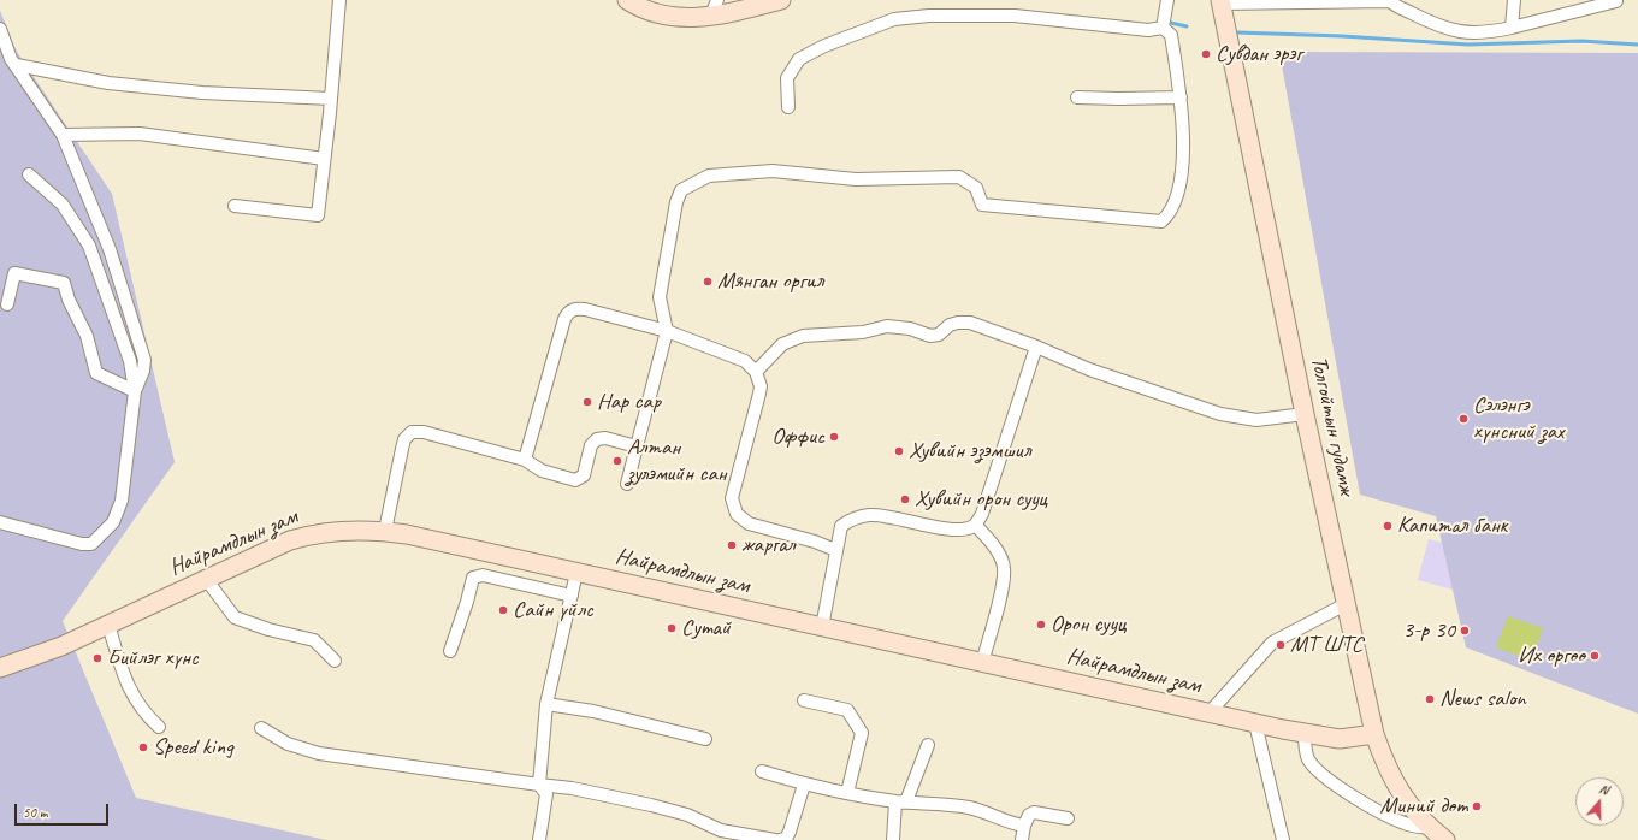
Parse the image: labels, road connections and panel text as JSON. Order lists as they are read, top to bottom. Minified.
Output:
{"streets":{"main road":["Толгойтын гудамж","Найрамдлын зам"]},"crossings":[["Толгойтын гудамж","Найрамдлын зам"]],"places":["Сувдан эрэг","Мянган оргил","Нар сар","Сэлэнгэ хүнсний зах","Оффис","Хувийн эзэмшил","Алтан зулэмийн сан","Хувийн орон сууц","Капитал банк","жаргал","Сайн үйлс","Орон сууц","Сутай","3-р 30","МТ ШТС","Их өргөө","Бийлэг хүнс","News salon","Speed king","Миний дөт"],"scale_bar":"50 m","north":"top"}
